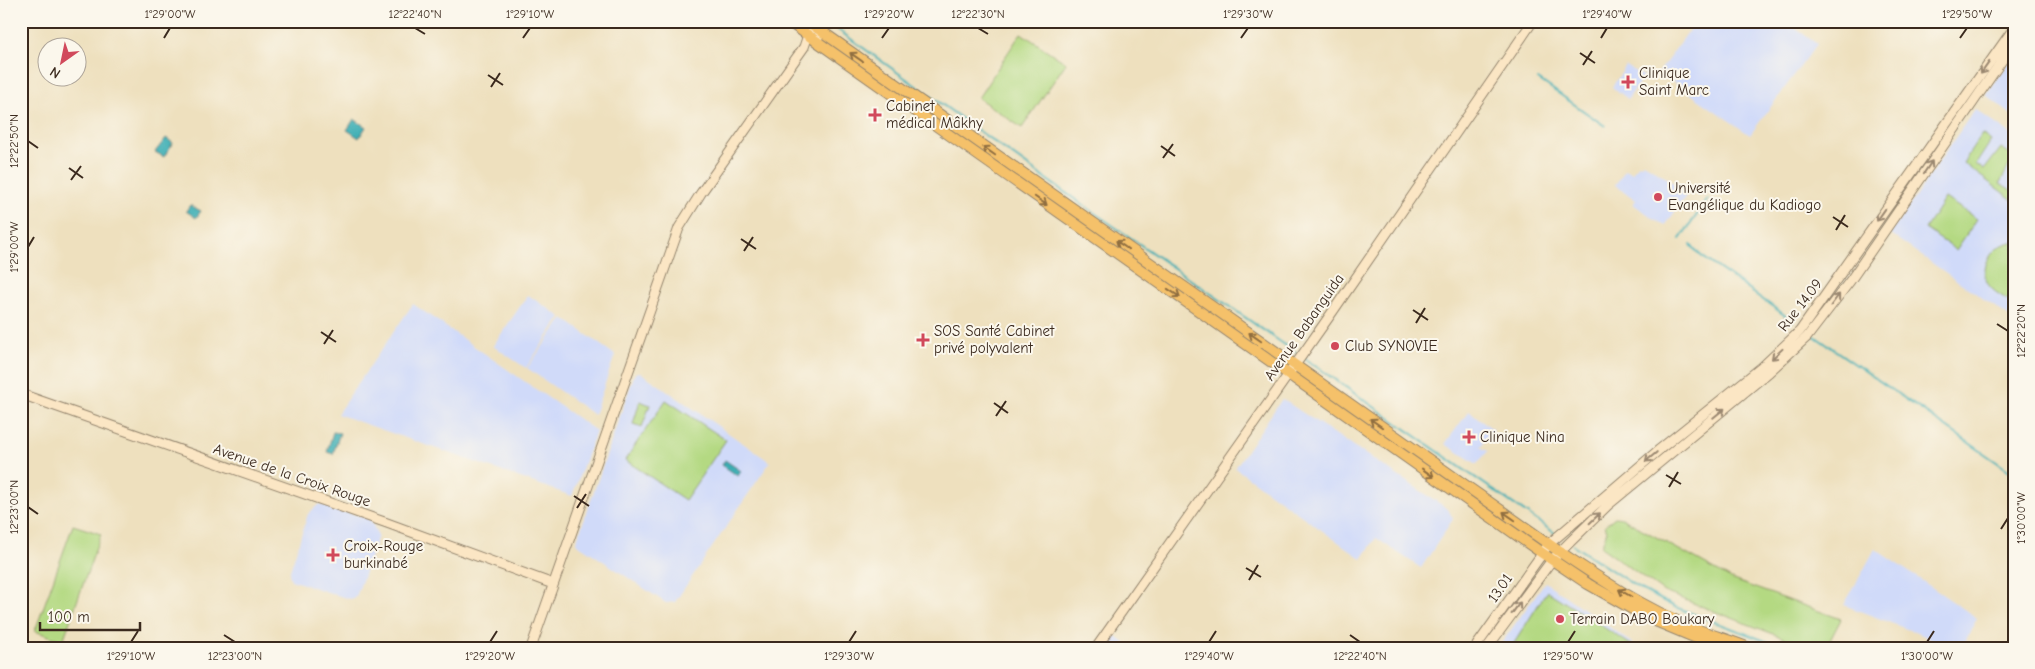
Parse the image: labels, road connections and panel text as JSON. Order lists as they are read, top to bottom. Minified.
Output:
{"streets":{"street":["Rue 14.09","Avenue Babanguida","Avenue de la Croix Rouge","13.01"]},"crossings":[["Rue 14.09","13.01"]],"places":{"health":["Clinique Saint Marc","Cabinet médical Mâkhy","SOS Santé Cabinet privé polyvalent","Clinique Nina","Croix-Rouge burkinabé"],"other":["Université Evangélique du Kadiogo","Club SYNOVIE","Terrain DABO Boukary"]},"scale_bar":"100 m","north":"bottom left","coordinates":["1°29'00\"W","12°22'40\"N","1°29'10\"W","1°29'20\"W","12°22'30\"N","1°29'30\"W","1°29'40\"W","1°29'50\"W","12°22'50\"N","12°22'20\"N","12°23'00\"N","1°30'00\"W"]}
